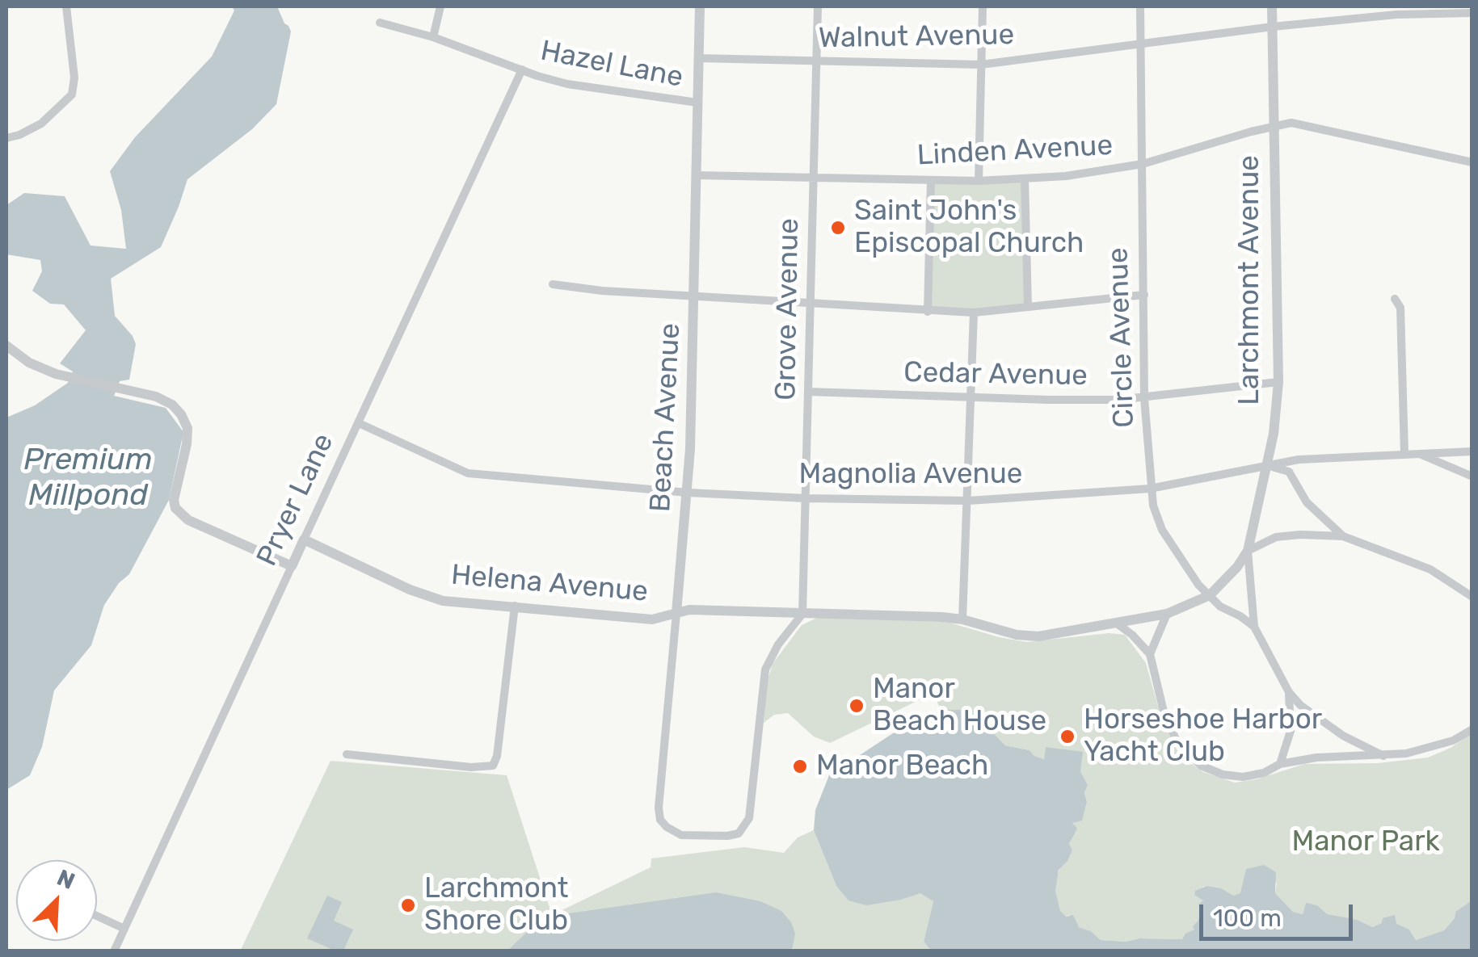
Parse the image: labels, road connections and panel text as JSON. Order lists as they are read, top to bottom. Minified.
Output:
{"streets":{"street":["Walnut Avenue","Hazel Lane","Linden Avenue","Larchmont Avenue","Grove Avenue","Circle Avenue","Cedar Avenue","Beach Avenue","Magnolia Avenue","Pryer Lane","Helena Avenue"]},"crossings":[["Walnut Avenue","Larchmont Avenue"],["Walnut Avenue","Grove Avenue"],["Walnut Avenue","Circle Avenue"],["Walnut Avenue","Beach Avenue"],["Hazel Lane","Beach Avenue"],["Hazel Lane","Pryer Lane"],["Linden Avenue","Larchmont Avenue"],["Linden Avenue","Grove Avenue"],["Linden Avenue","Circle Avenue"],["Linden Avenue","Beach Avenue"],["Larchmont Avenue","Cedar Avenue"],["Larchmont Avenue","Magnolia Avenue"],["Grove Avenue","Cedar Avenue"],["Grove Avenue","Beach Avenue"],["Grove Avenue","Magnolia Avenue"],["Grove Avenue","Helena Avenue"],["Circle Avenue","Cedar Avenue"],["Circle Avenue","Magnolia Avenue"],["Circle Avenue","Helena Avenue"],["Beach Avenue","Magnolia Avenue"],["Beach Avenue","Helena Avenue"],["Magnolia Avenue","Pryer Lane"],["Pryer Lane","Helena Avenue"]],"water":["Premium Millpond"],"parks":["Manor Park"],"places":["Saint John's Episcopal Church","Manor Beach House","Horseshoe Harbor Yacht Club","Manor Beach","Larchmont Shore Club"],"scale_bar":"100 m","north":"top right"}
